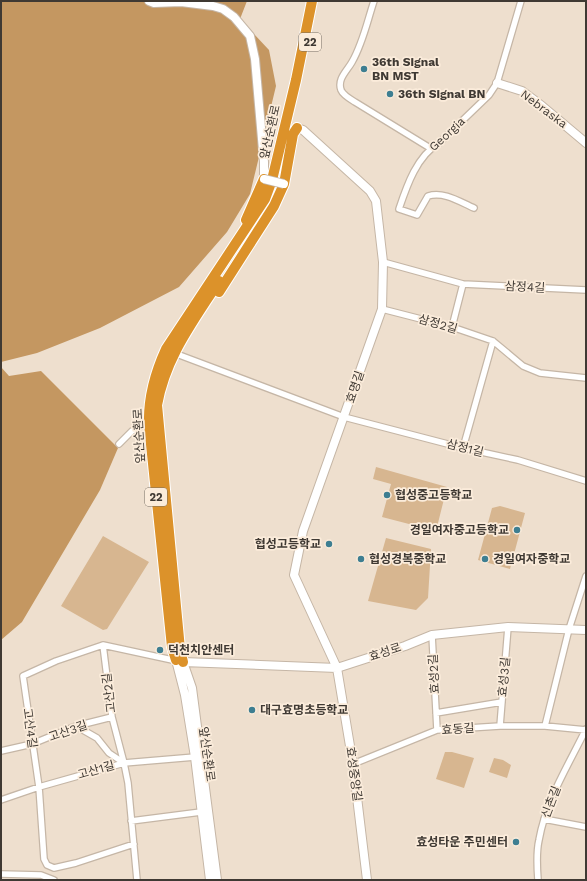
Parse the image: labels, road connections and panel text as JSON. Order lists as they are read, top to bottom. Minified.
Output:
{"streets":{"highway":["22","앞산순환로"],"street":["Nebraska","Georgia","삼정4길","삼정2길","효명길","삼정1길","효성로","효성2길","효성3길","고산2길","고산4길","효동길","고산3길","고산1길","효성중앙길","신촌길"]},"crossings":[["Nebraska","Georgia"],["앞산순환로","삼정1길"],["앞산순환로","효성로"],["앞산순환로","고산1길"],["삼정4길","효명길"],["삼정2길","효명길"],["효명길","삼정1길"],["효명길","효성로"],["효명길","효성중앙길"],["효성로","효성2길"],["효성로","효성3길"],["효성로","효성중앙길"],["효성2길","효동길"],["효성3길","효동길"],["고산2길","고산4길"],["고산2길","고산3길"],["고산2길","고산1길"],["고산4길","고산3길"],["고산4길","고산1길"],["효동길","효성중앙길"],["효동길","신촌길"]],"places":["36th Signal BN MST","36th Signal BN","협성중고등학교","경일여자중고등학교","협성고등학교","협성경복중학교","경일여자중학교","덕천치안센터","대구효명초등학교","효성타운 주민센터"]}
